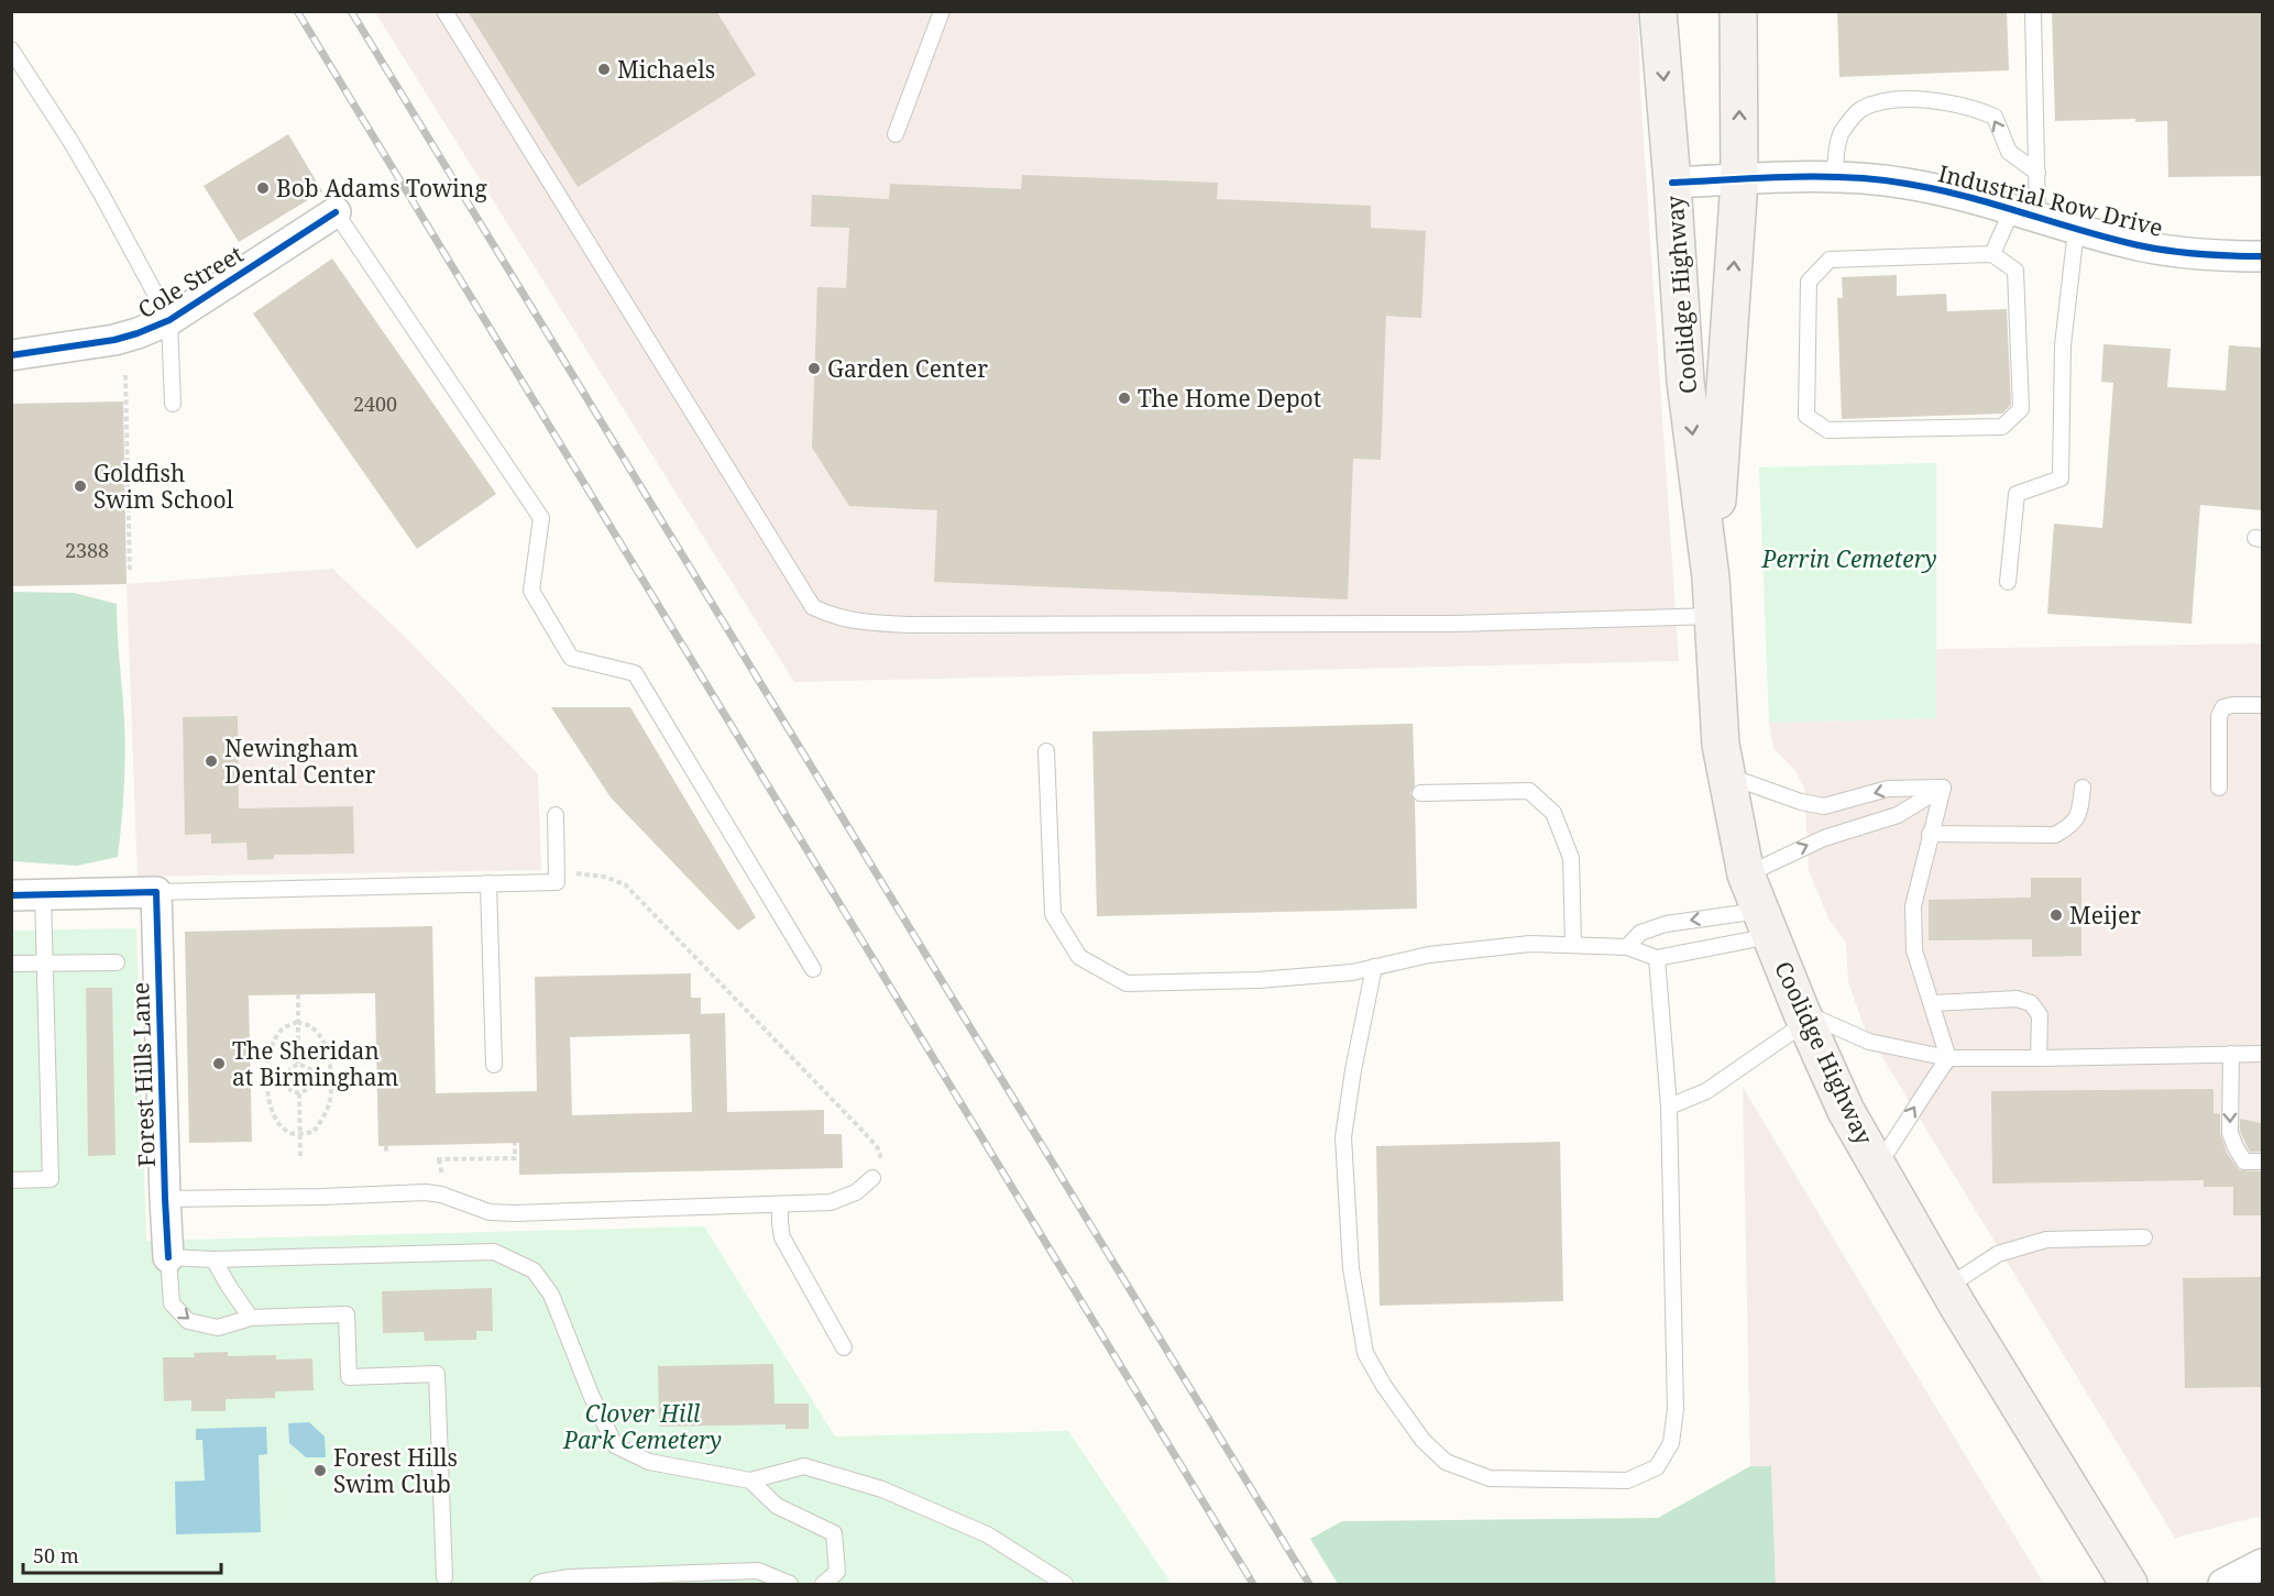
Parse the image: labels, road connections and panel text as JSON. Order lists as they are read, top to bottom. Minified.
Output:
{"streets":{"main road":["Coolidge Highway"],"street":["Industrial Row Drive","Cole Street","Forest Hills Lane"]},"crossings":[["Industrial Row Drive","Coolidge Highway"]],"parks":["Perrin Cemetery","Clover Hill Park Cemetery"],"places":["Michaels","Bob Adams Towing","Garden Center","The Home Depot","Goldfish Swim School","Newingham Dental Center","Meijer","The Sheridan at Birmingham","Forest Hills Swim Club"],"house_numbers":["2400","2388"],"scale_bar":"50 m"}
